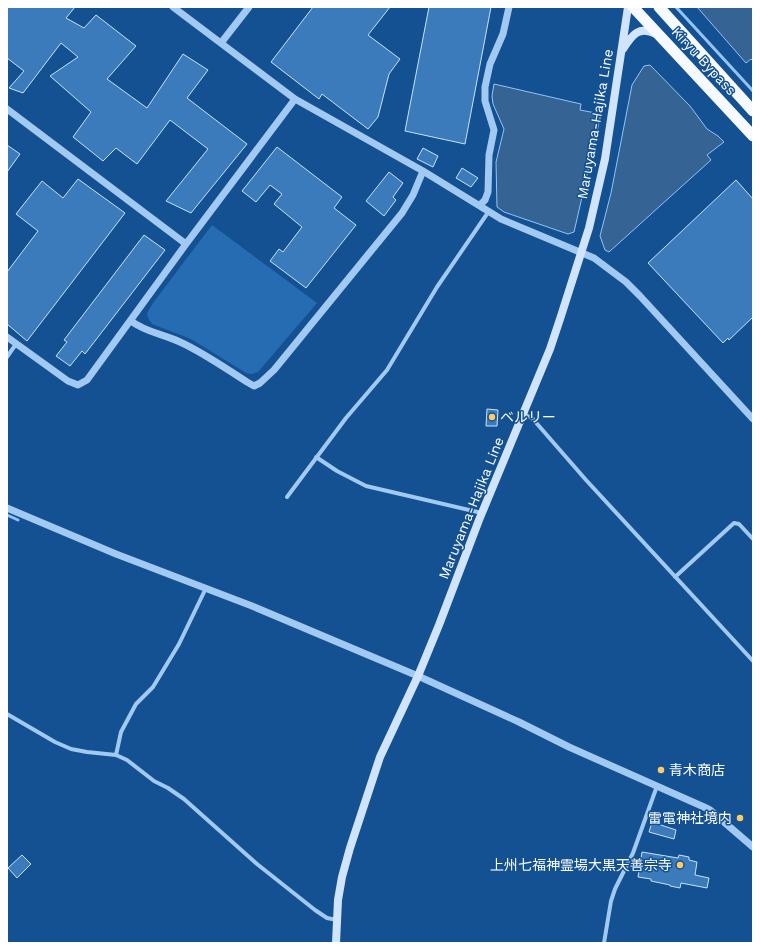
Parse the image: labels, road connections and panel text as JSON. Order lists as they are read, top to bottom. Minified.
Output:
{"streets":{"highway":["Kiryu Bypass"],"main road":["Maruyama-Hajika Line"]},"places":["ベルリー","青木商店","雷電神社境内","上州七福神霊場大黒天善宗寺"]}
